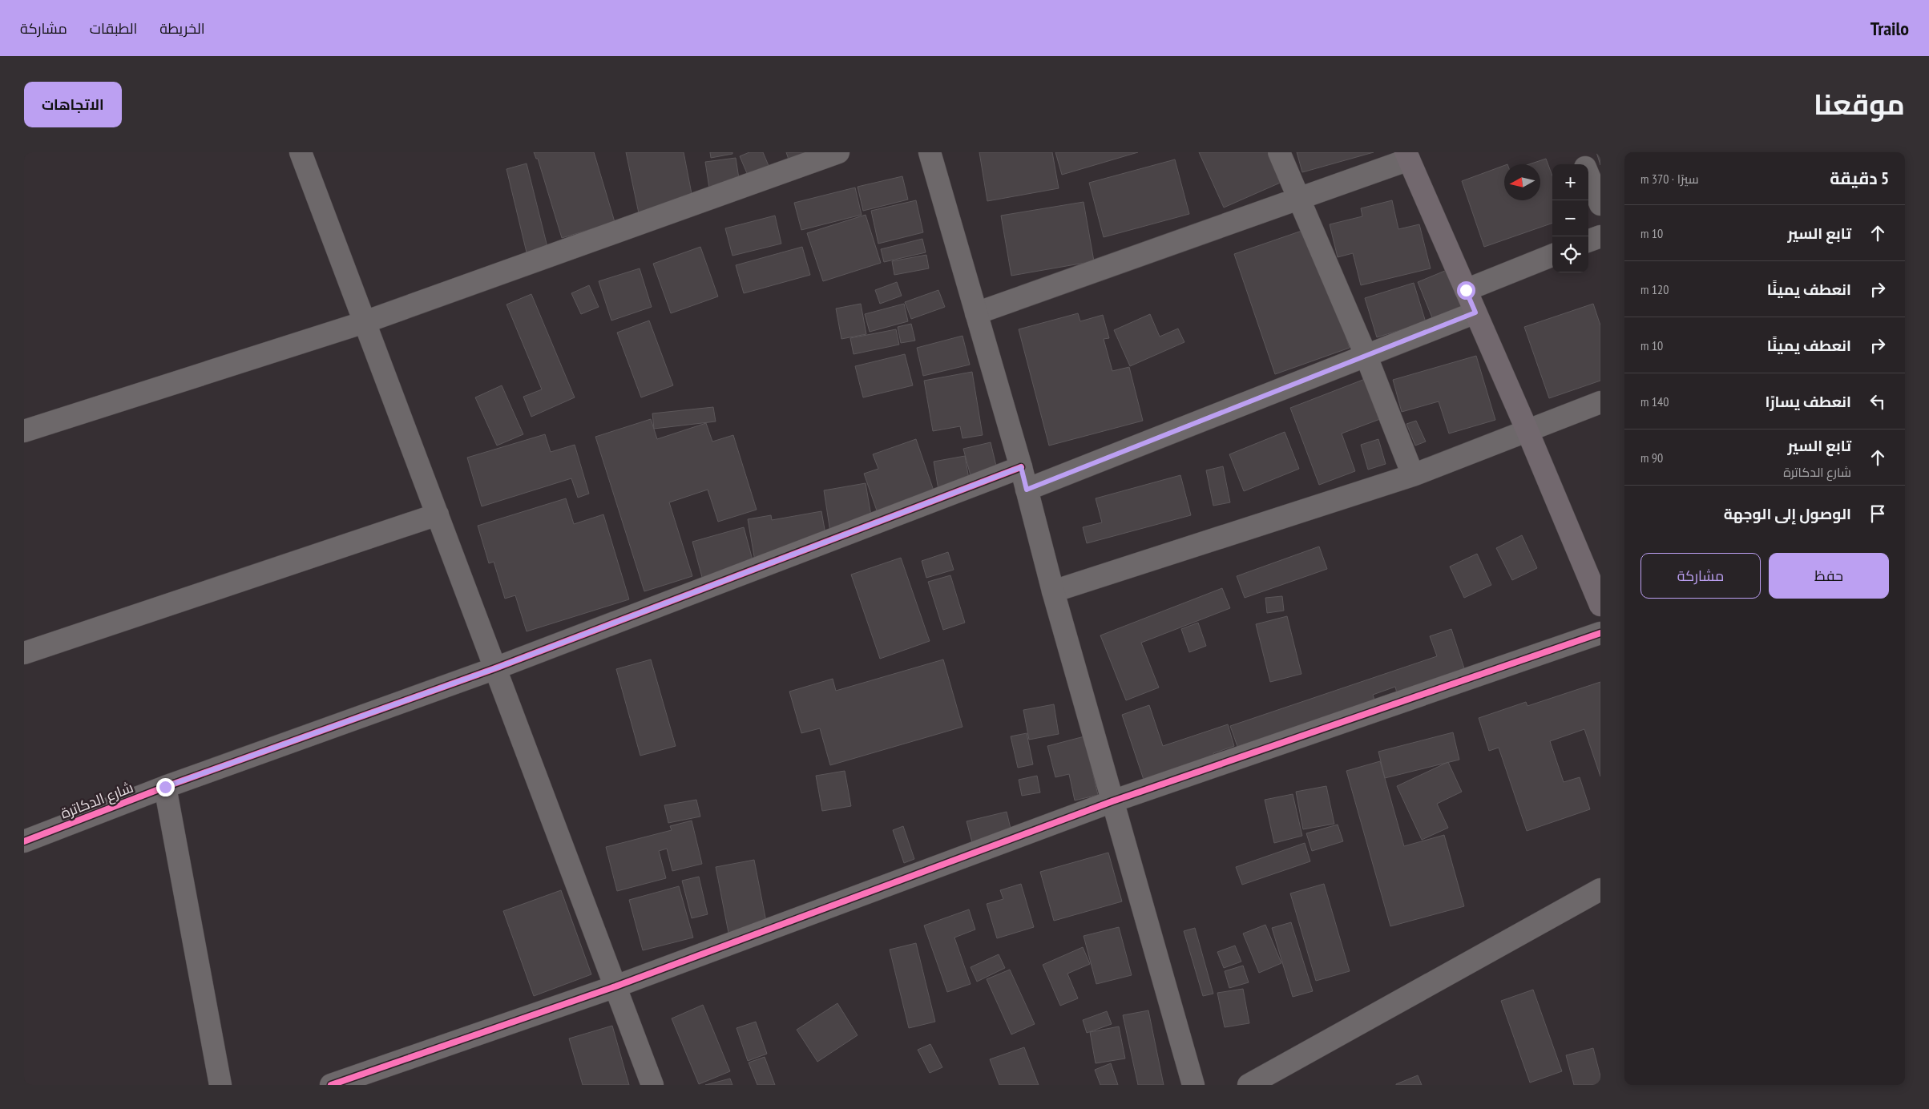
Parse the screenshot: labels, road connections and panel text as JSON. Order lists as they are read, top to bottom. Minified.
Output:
{"streets":{"street":["شارع الدكاترة"]},"north":"left","page":{"header":"Trailo","nav":["الخريطة","الطبقات","مشاركة"],"title":"موقعنا","buttons":["الاتجاهات",["حفظ","مشاركة"]],"heading":["5 دقيقة","سيرًا · 370 m"],"map_buttons":["+","−"],"list":[["تابع السير","10 m"],["انعطف يمينًا","120 m"],["انعطف يمينًا","10 m"],["انعطف يسارًا","140 m"],["تابع السير","شارع الدكاترة","90 m"],"الوصول إلى الوجهة"]}}
